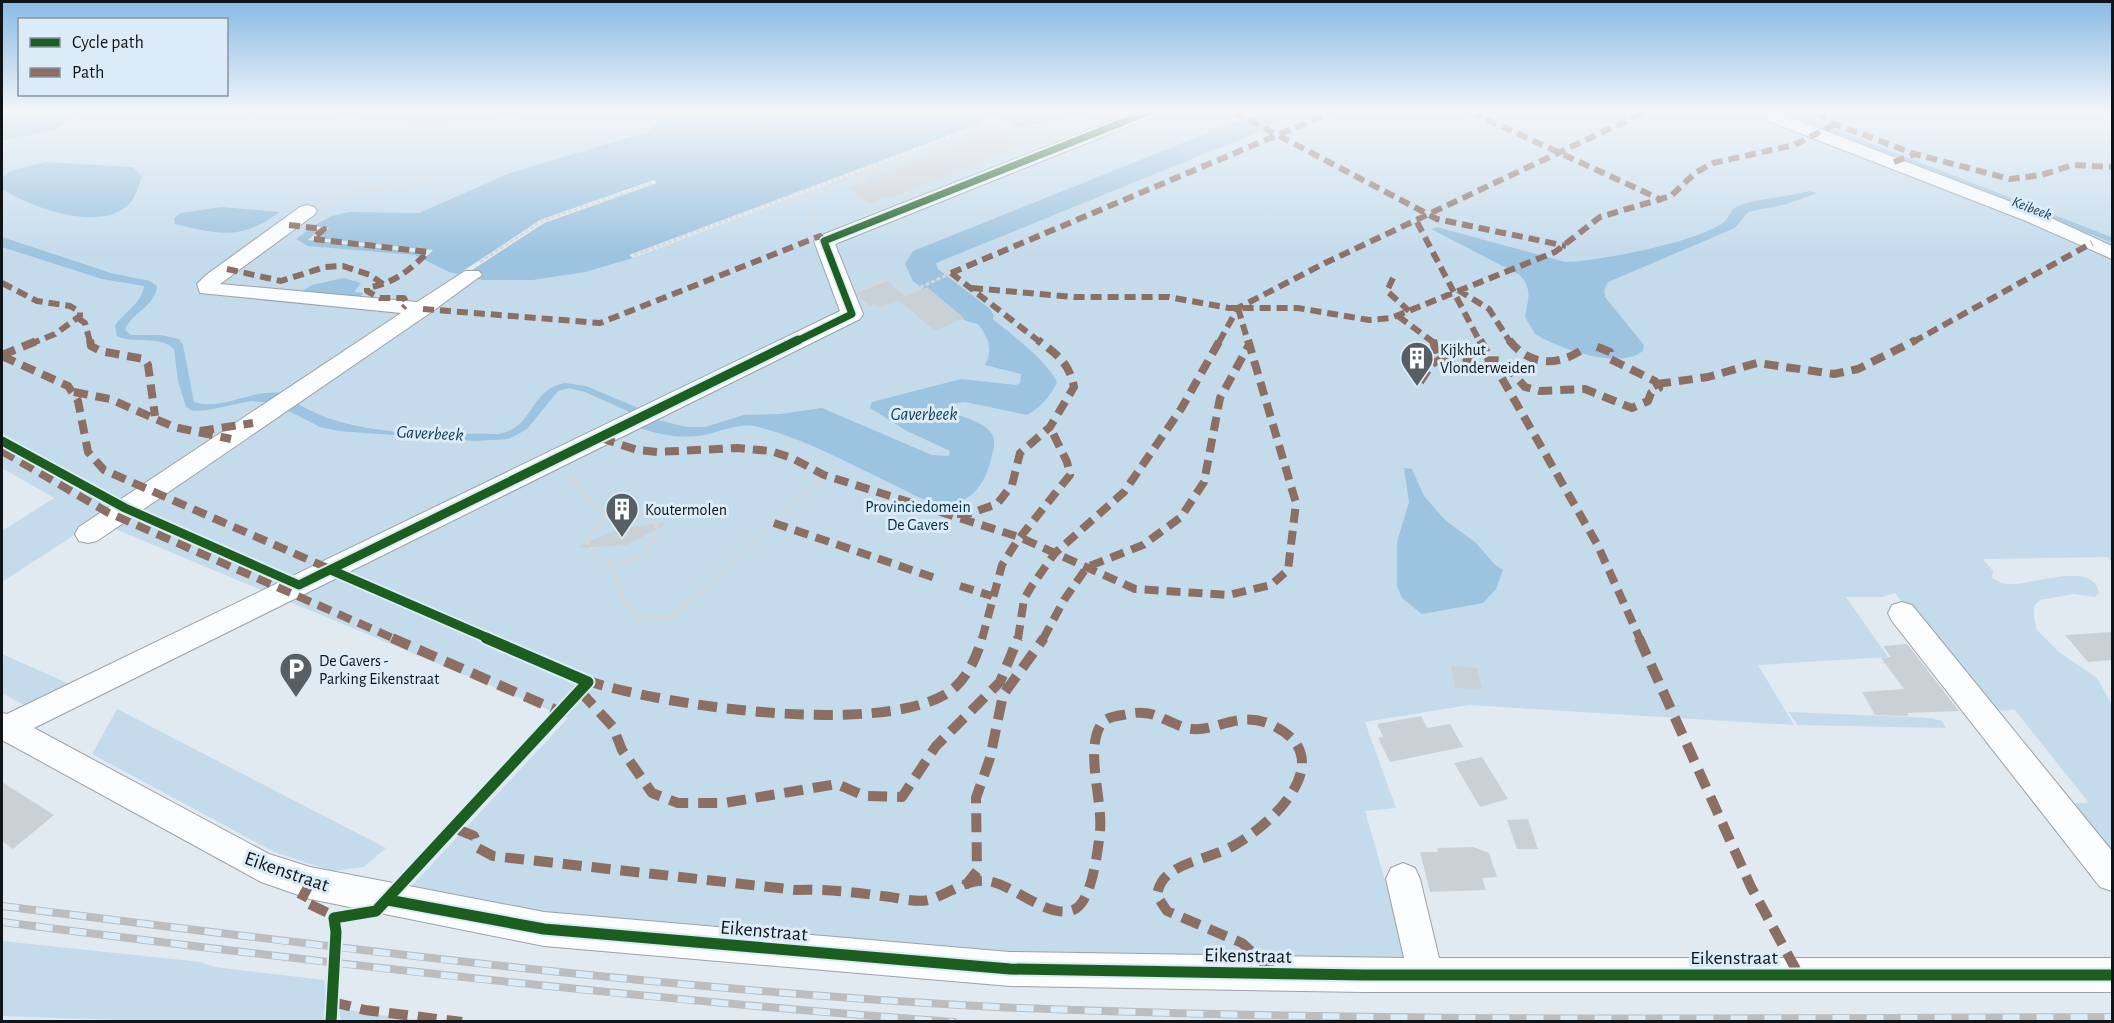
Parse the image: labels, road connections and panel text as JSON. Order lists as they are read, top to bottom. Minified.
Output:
{"streets":{"street":["Eikenstraat"]},"water":["Keibeek","Gaverbeek"],"parks":["Provinciedomein De Gavers"],"places":{"building":["Kijkhut Vlonderweiden","Koutermolen"],"parking":["De Gavers - Parking Eikenstraat"]},"legend":["Cycle path","Path"]}
